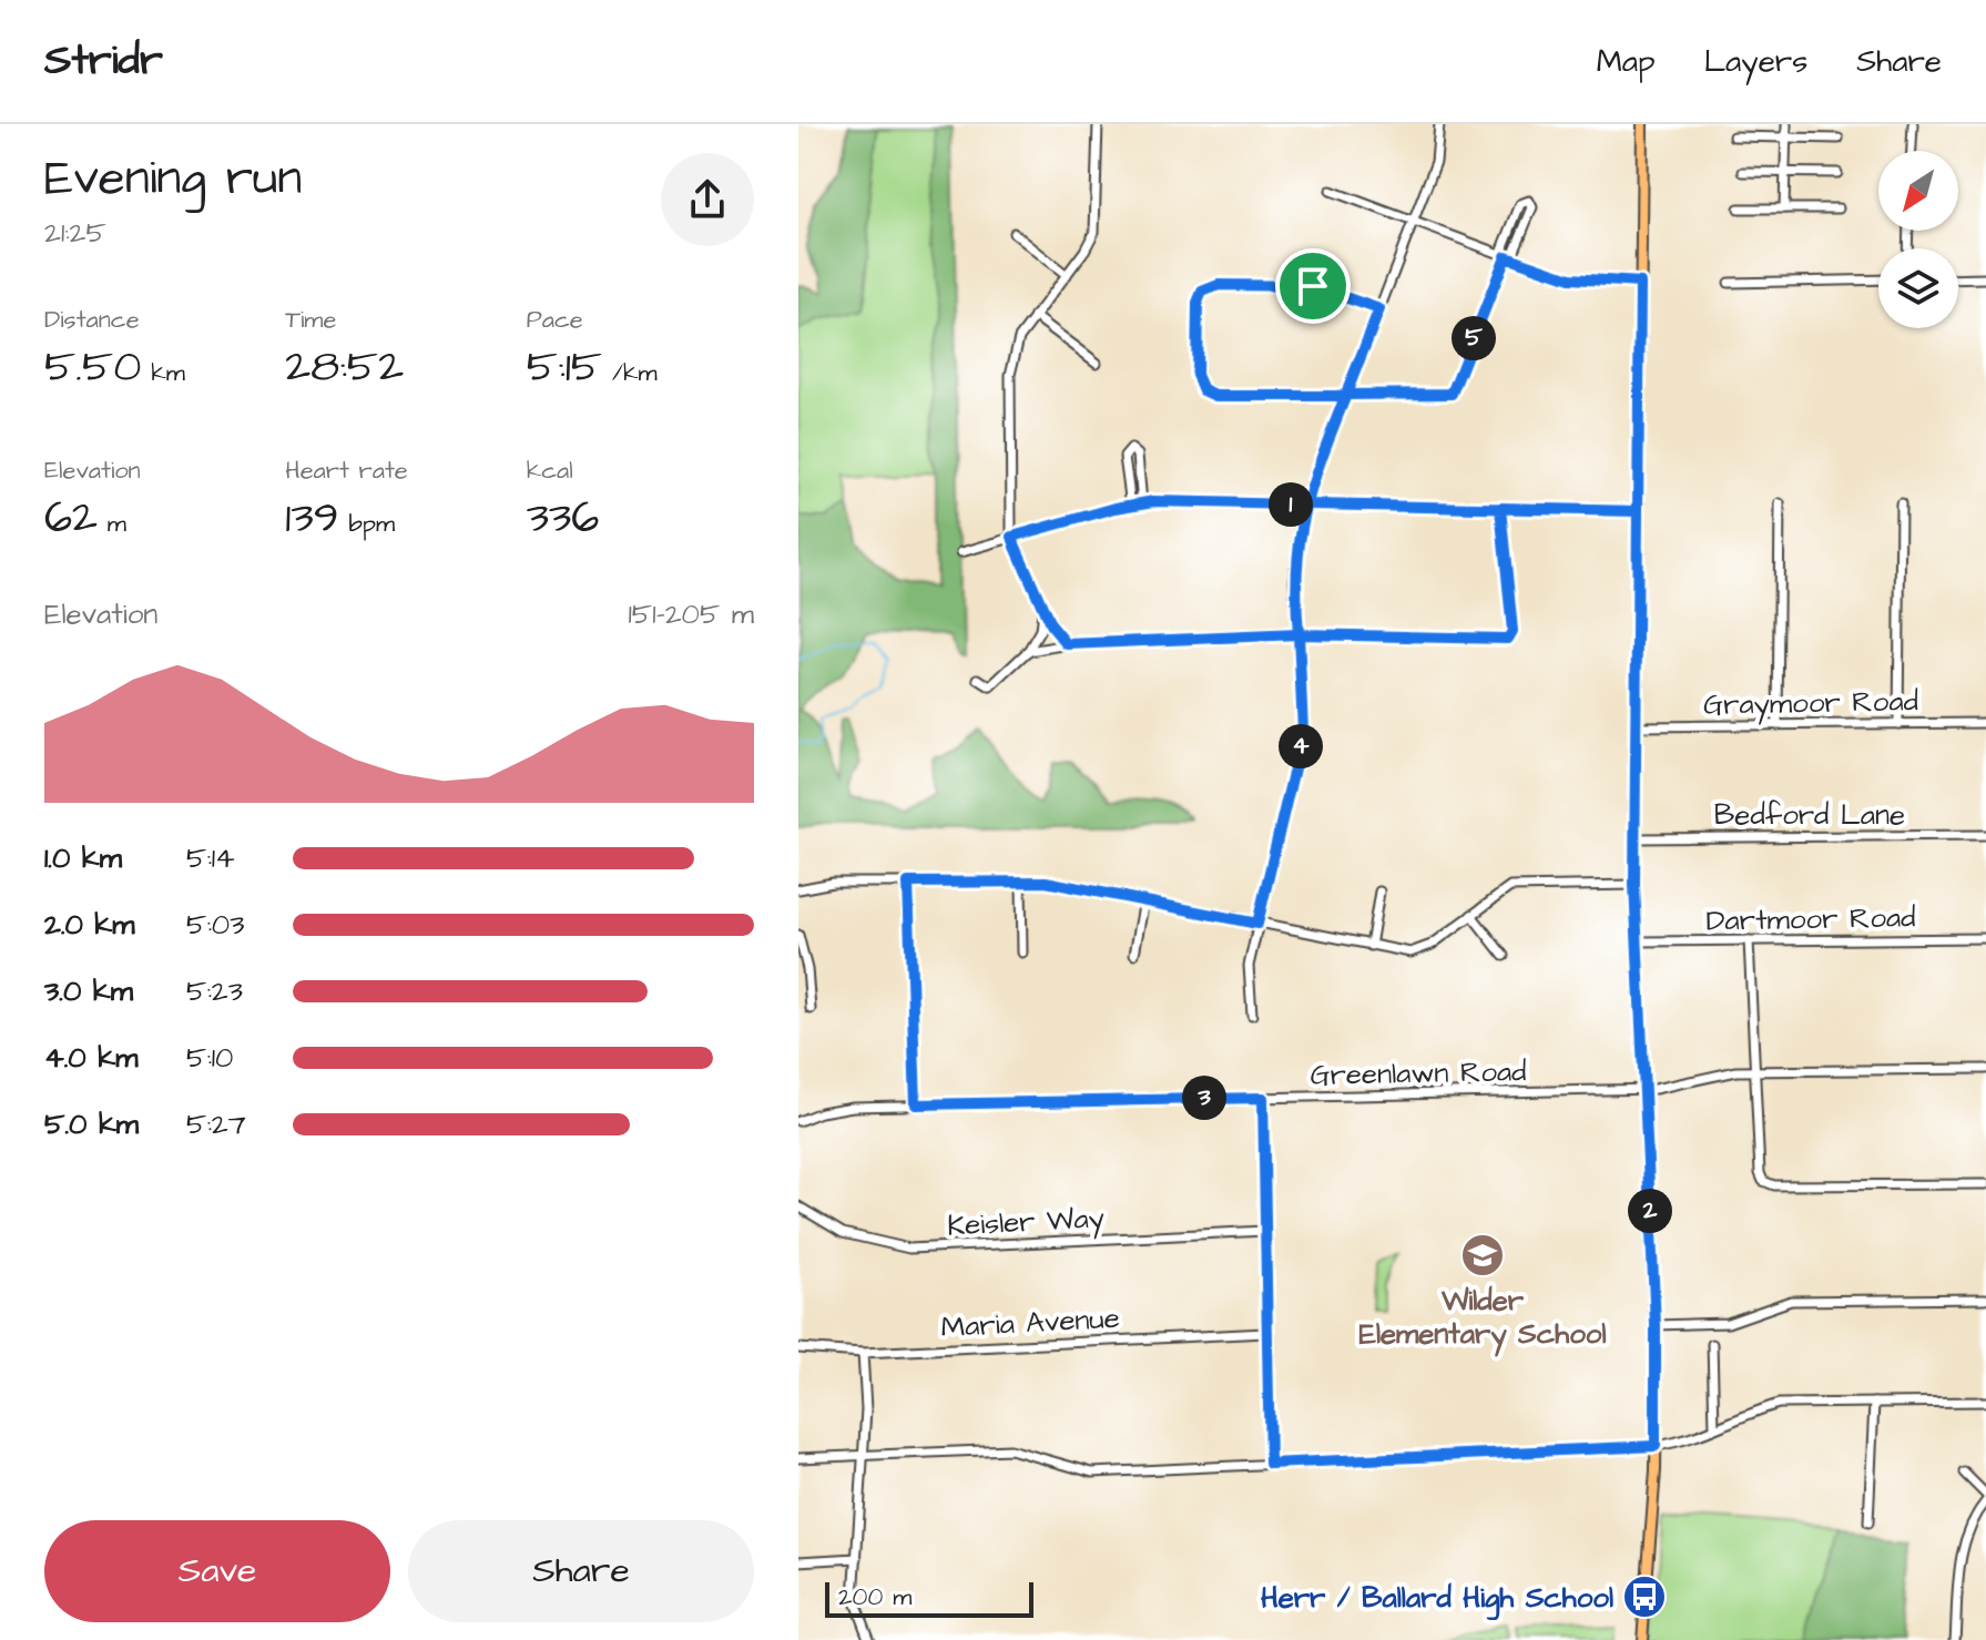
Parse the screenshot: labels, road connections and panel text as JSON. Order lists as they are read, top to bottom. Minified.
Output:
{"streets":{"street":["Graymoor Road","Bedford Lane","Dartmoor Road","Greenlawn Road","Keisler Way","Maria Avenue"]},"places":{"school or university":["Wilder Elementary School"],"bus stop":["Herr / Ballard High School"]},"scale_bar":"200 m","north":"bottom left","page":{"header":"Stridr","nav":["Map","Layers","Share"],"heading":["Evening run","21:25"],"stats":[["Distance","5.50 km"],["Time","28:52"],["Pace","5:15 /km"],["Elevation","62 m"],["Heart rate","139 bpm"],["kcal","336"]],"pins":["5","1","4","3","2"],"chart":["Elevation","151–205 m"],"list":[{"name":"1.0 km","note":"5:14"},{"name":"2.0 km","note":"5:03"},{"name":"3.0 km","note":"5:23"},{"name":"4.0 km","note":"5:10"},{"name":"5.0 km","note":"5:27"}],"buttons":["Save","Share"],"scale":"200 m"}}
